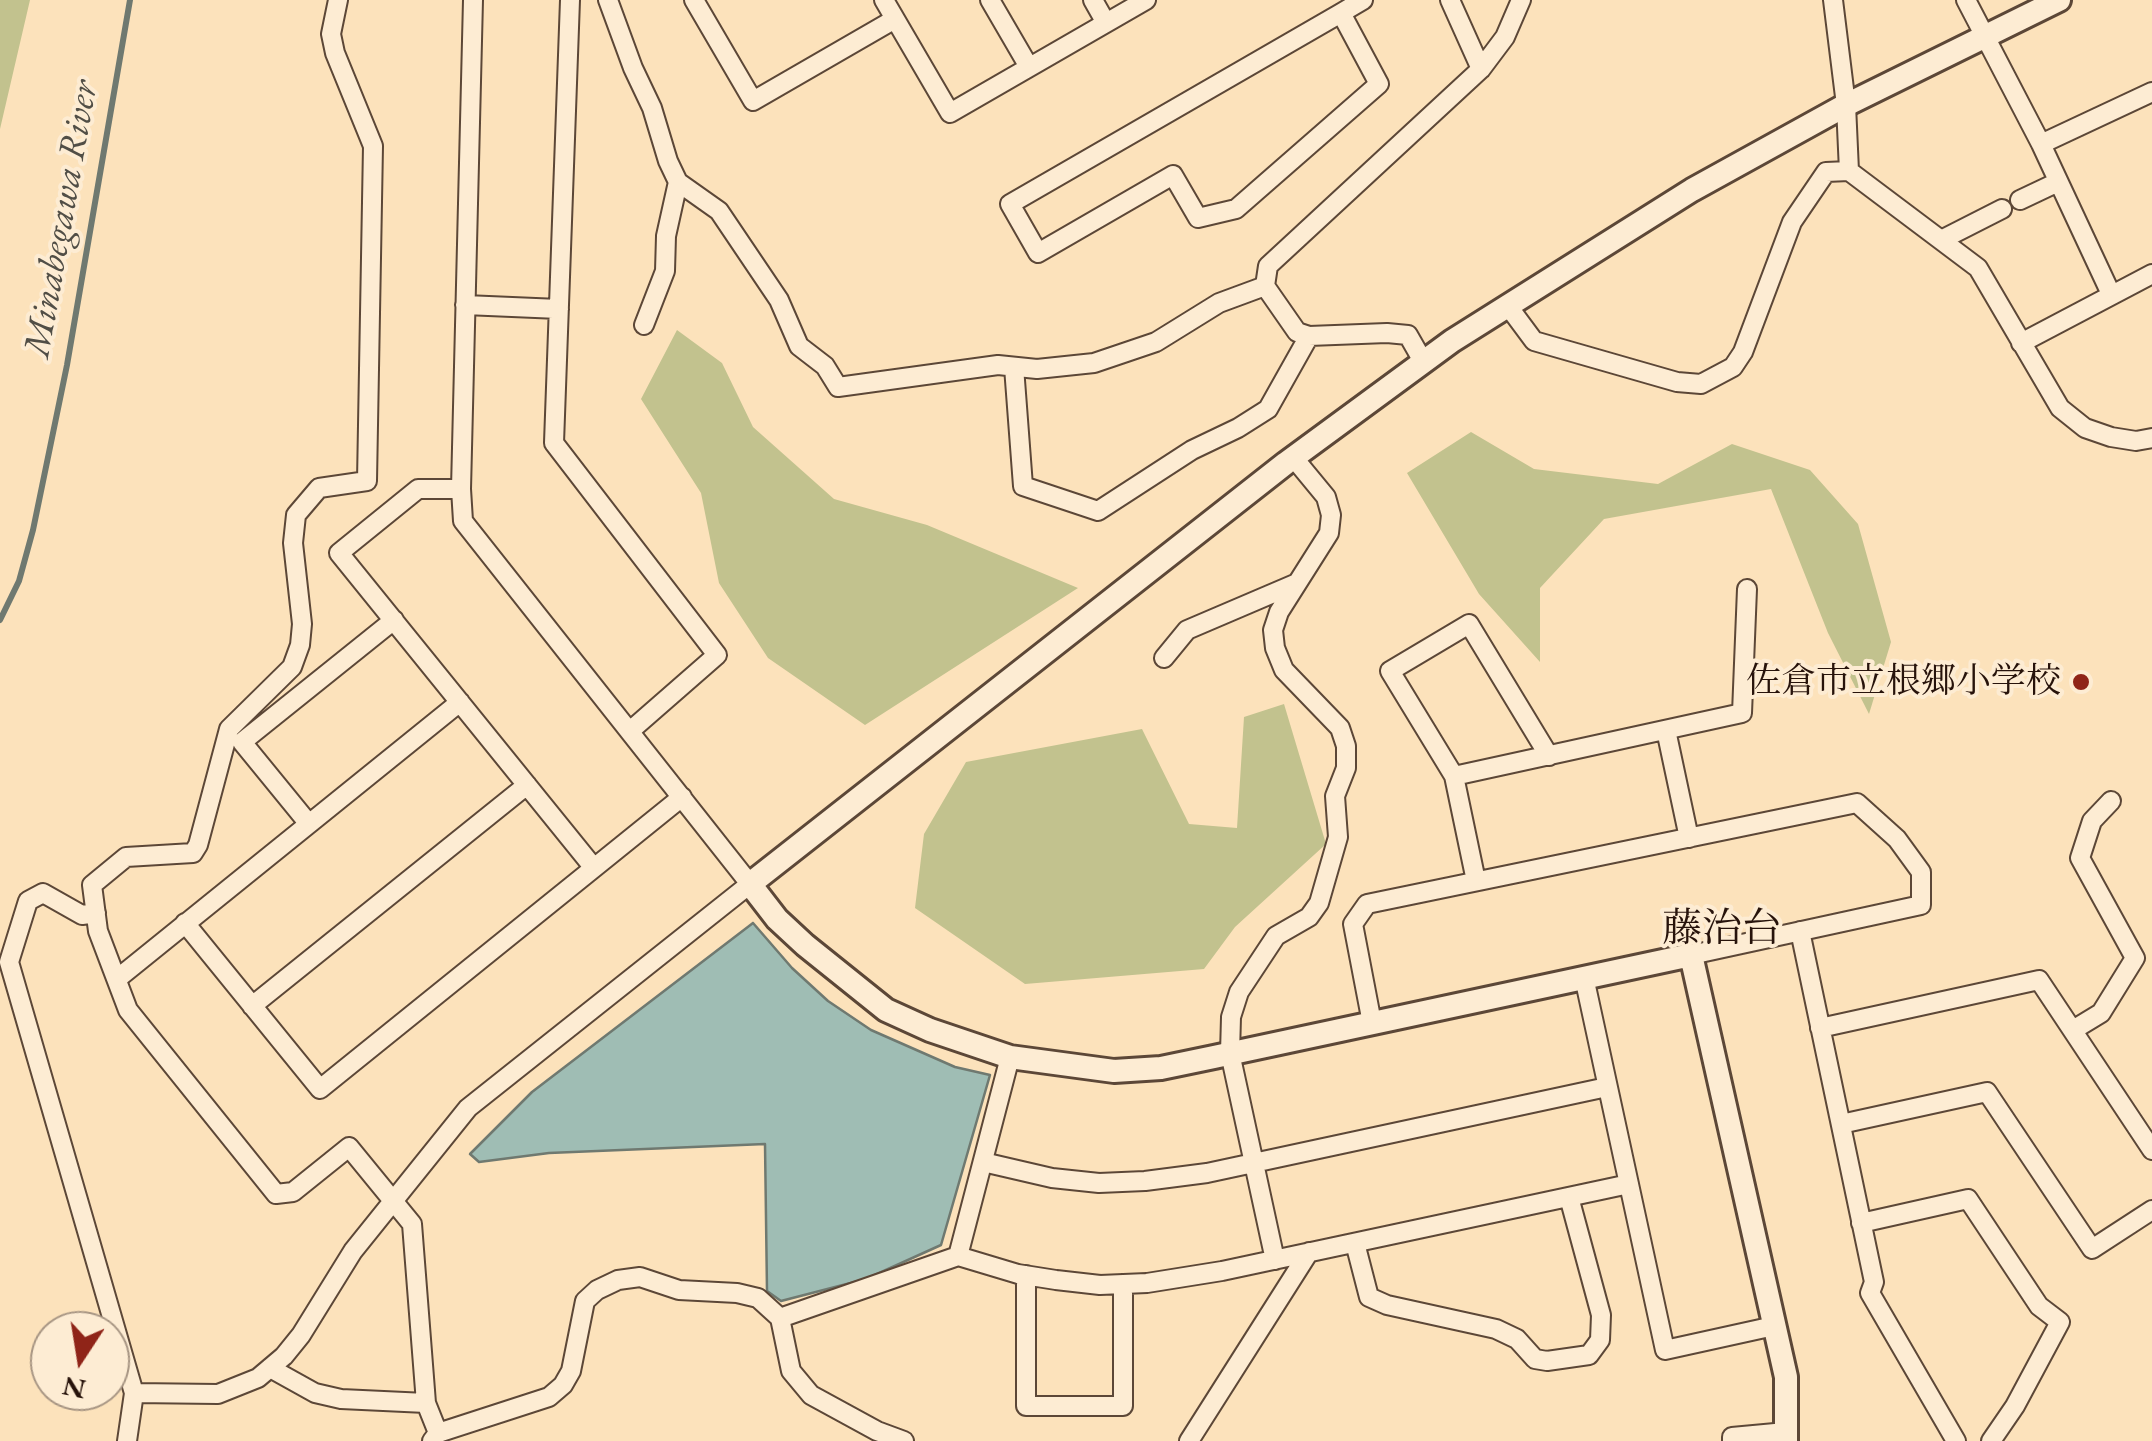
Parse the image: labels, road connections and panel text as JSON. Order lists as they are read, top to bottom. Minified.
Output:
{"districts":["藤治台"],"water":["Minabegawa River"],"places":["佐倉市立根郷小学校"],"north":"bottom"}
